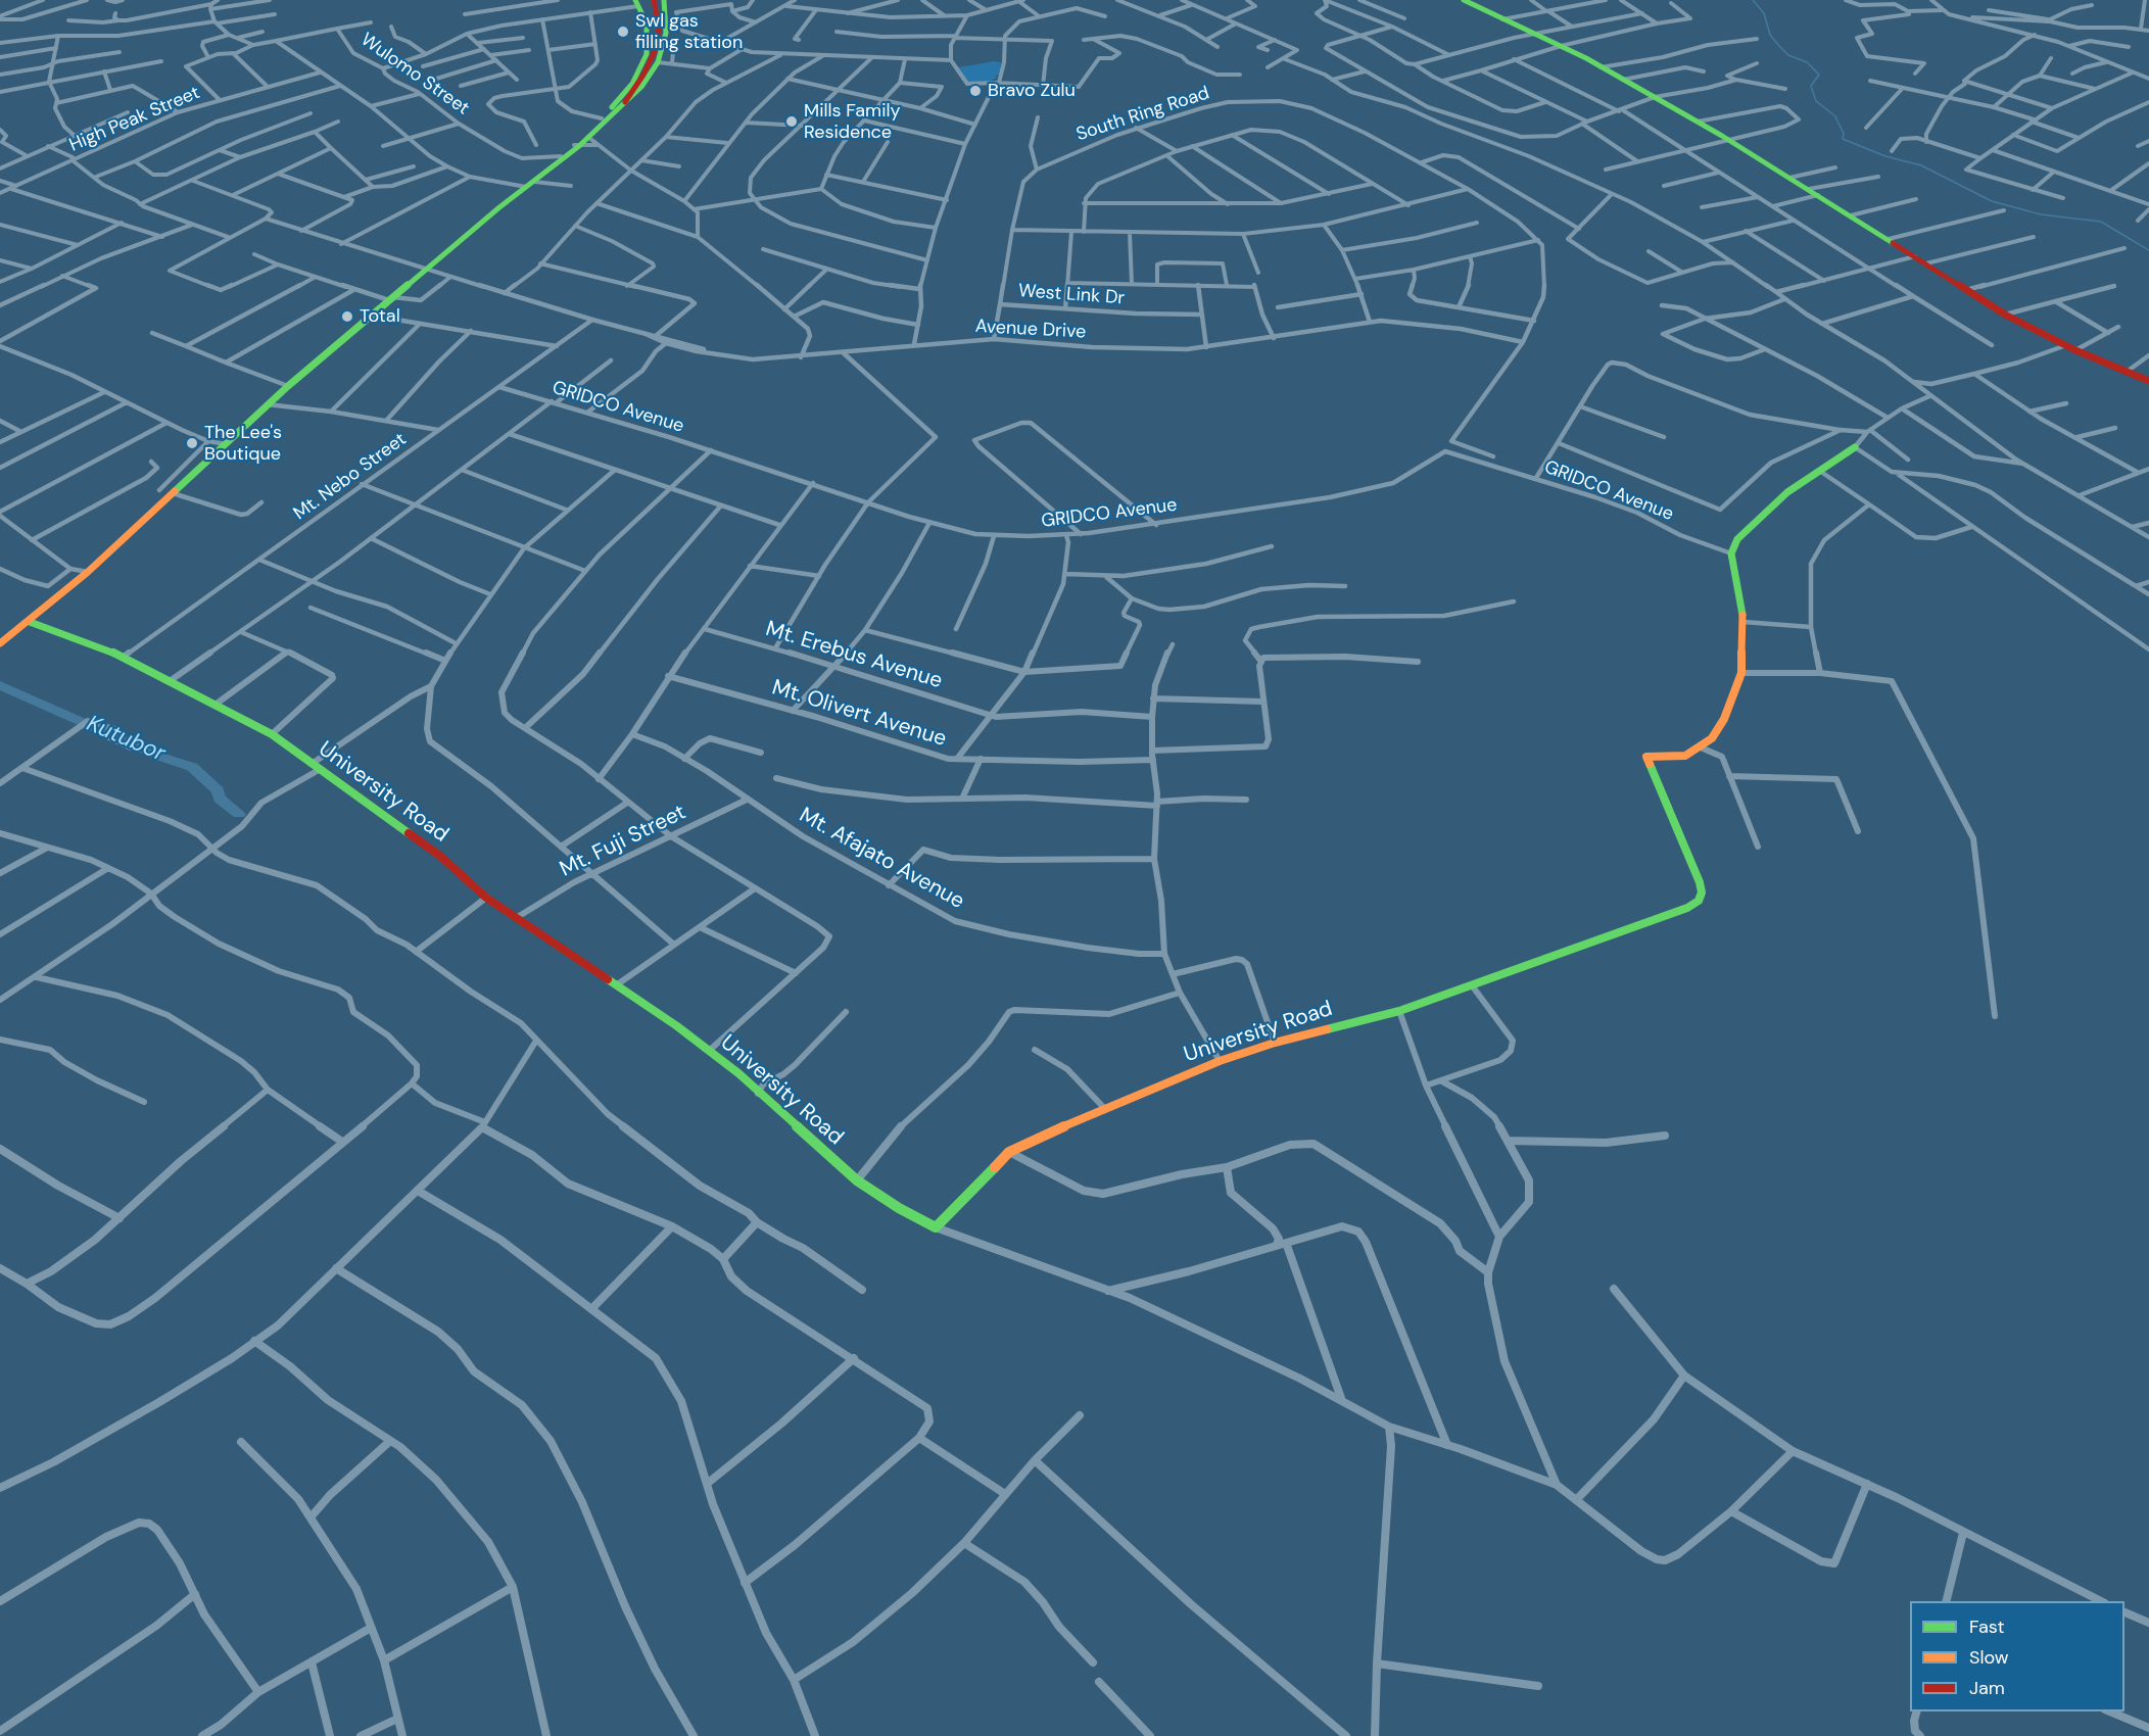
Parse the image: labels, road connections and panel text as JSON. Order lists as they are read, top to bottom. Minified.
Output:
{"streets":{"main road":["University Road"],"street":["Wulomo Street","South Ring Road","High Peak Street","West Link Dr","Avenue Drive","GRIDCO Avenue","Mt. Nebo Street","Mt. Erebus Avenue","Mt. Olivert Avenue","Mt. Fuji Street","Mt. Afajato Avenue"]},"crossings":[["South Ring Road","West Link Dr"],["GRIDCO Avenue","Mt. Nebo Street"],["Mt. Nebo Street","University Road"],["University Road","Mt. Fuji Street"],["Mt. Fuji Street","Mt. Afajato Avenue"]],"water":["Kutubor"],"places":["Swl gas filling station","Bravo Zulu","Mills Family Residence","Total","The Lee's Boutique"],"legend":["Fast","Slow","Jam"]}
